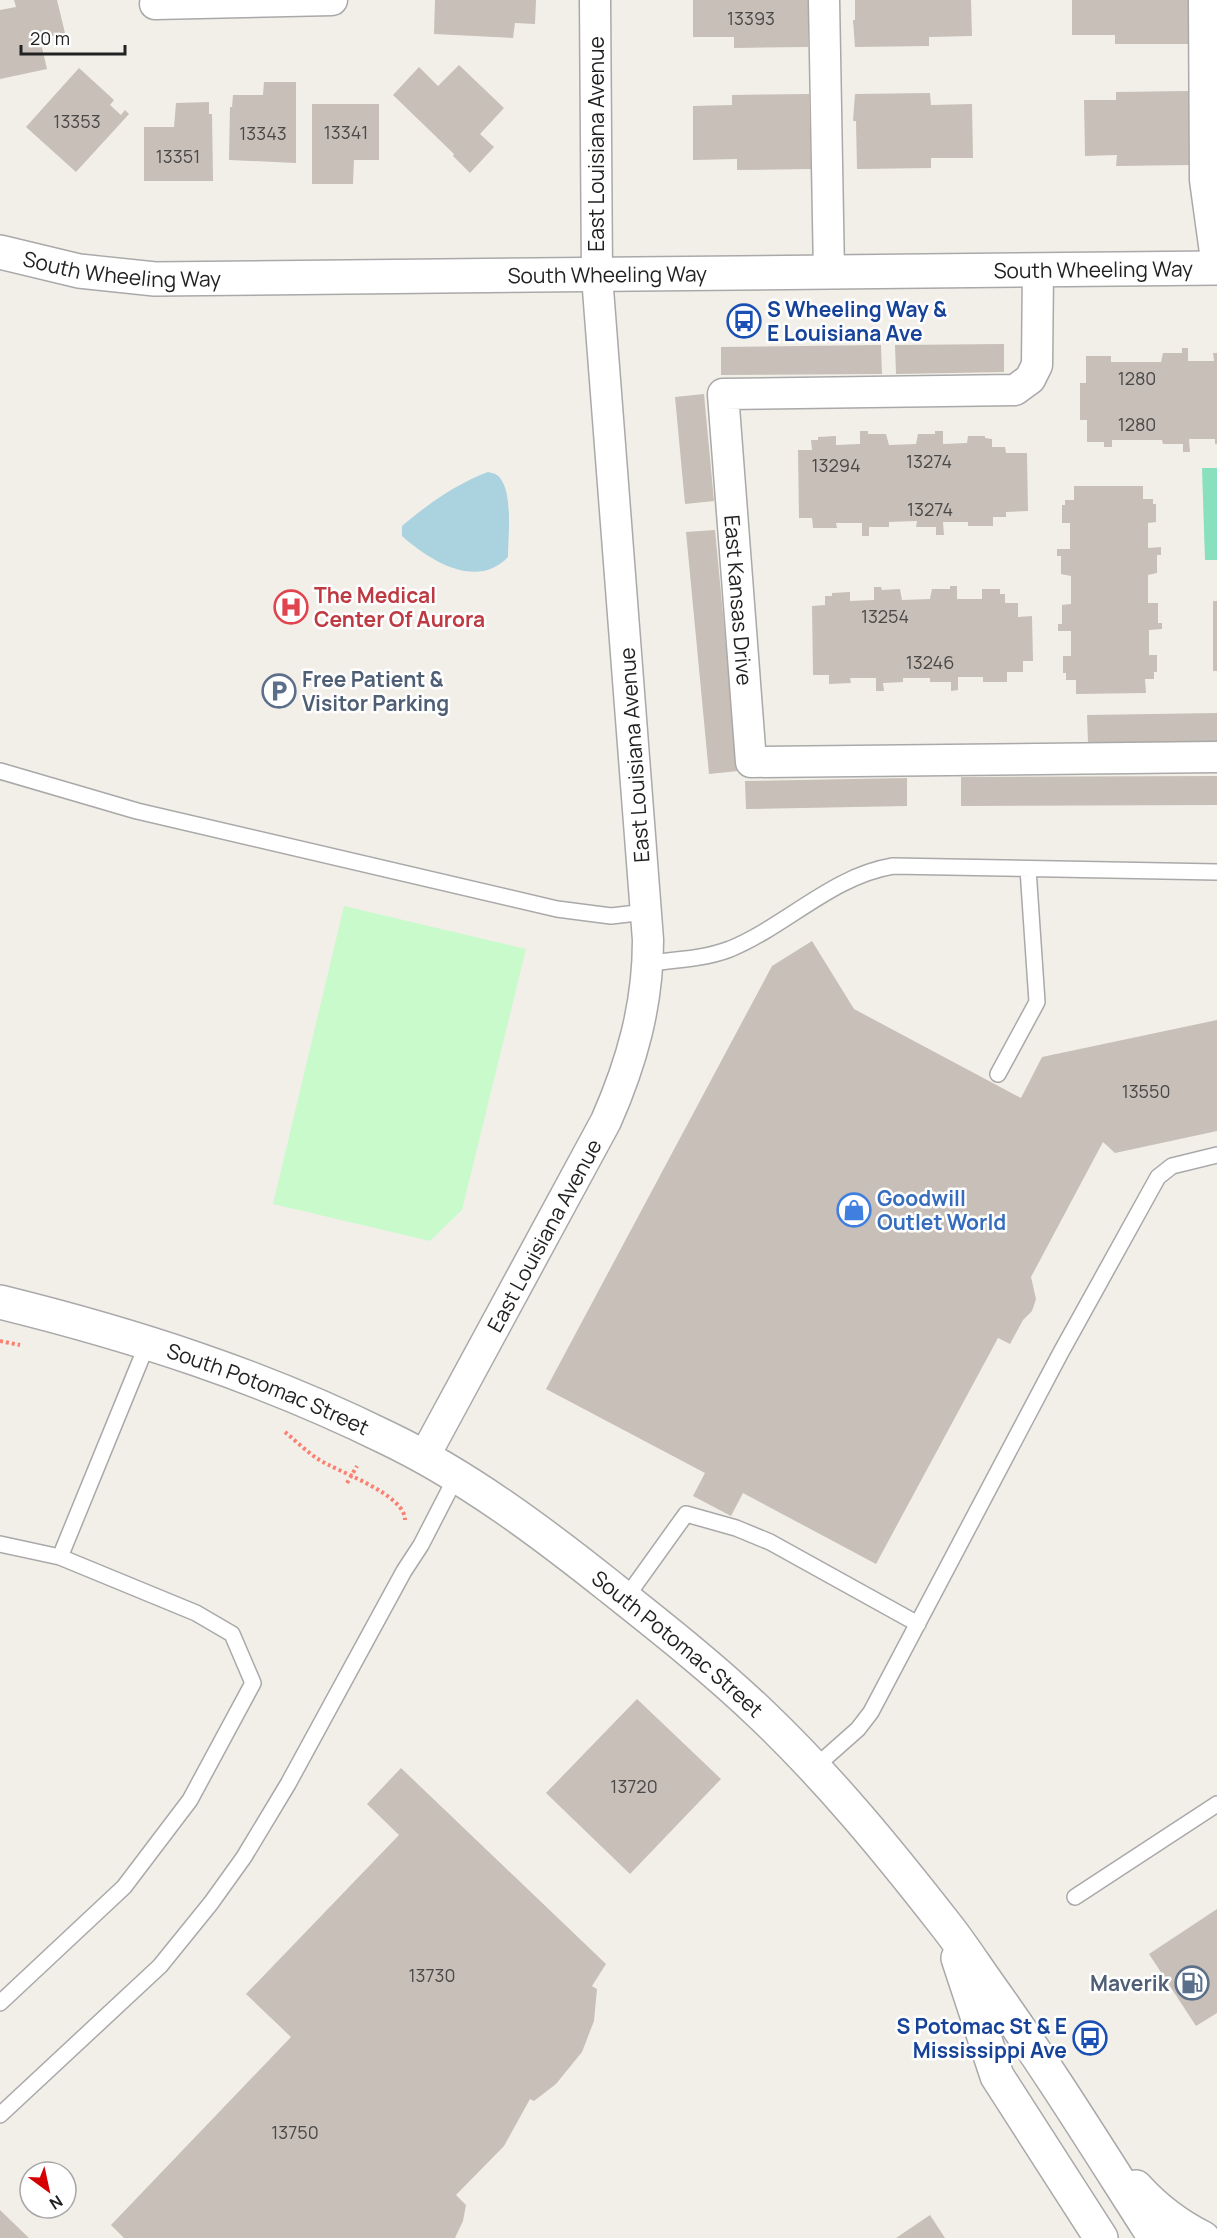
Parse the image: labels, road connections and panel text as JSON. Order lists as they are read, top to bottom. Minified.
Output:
{"streets":{"street":["East Louisiana Avenue","South Wheeling Way","East Kansas Drive","South Potomac Street"]},"crossings":[["East Louisiana Avenue","South Wheeling Way"],["East Louisiana Avenue","South Potomac Street"],["South Wheeling Way","East Kansas Drive"]],"places":{"bus stop":["S Wheeling Way & E Louisiana Ave","S Potomac St & E Mississippi Ave"],"hospital":["The Medical Center Of Aurora"],"parking":["Free Patient & Visitor Parking"],"shop":["Goodwill Outlet World"],"fuel station":["Maverik"]},"house_numbers":["13393","13353","13341","13343","13351","1280","1280","13274","13294","13274","13254","13246","13550","13720","13730","13750"],"scale_bar":"20 m","north":"bottom right"}
